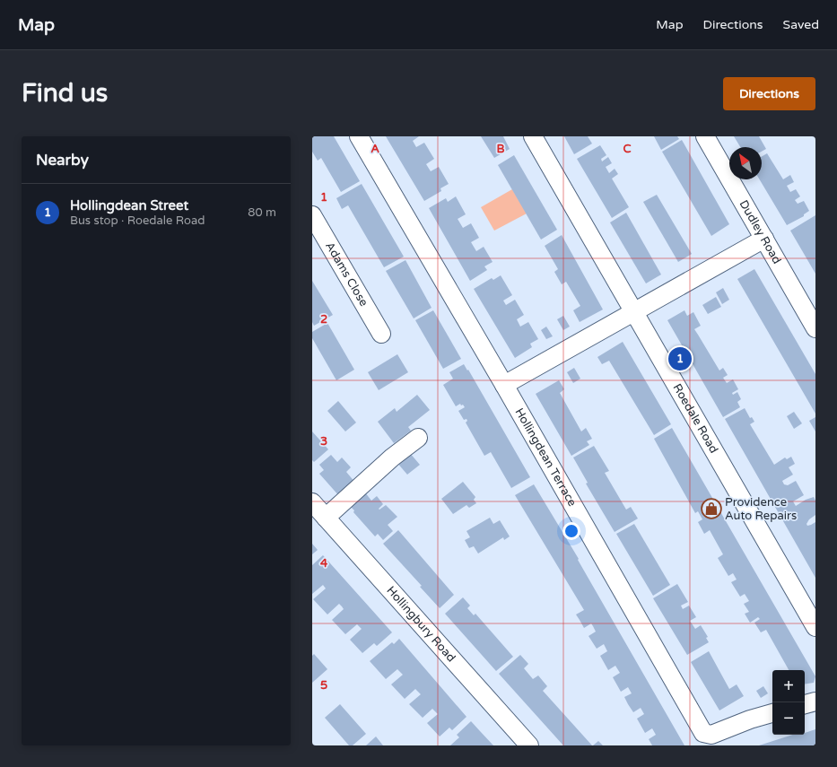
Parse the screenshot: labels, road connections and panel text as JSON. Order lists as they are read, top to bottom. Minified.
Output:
{"streets":{"street":["Dudley Road","Adams Close","Roedale Road","Hollingdean Terrace","Hollingbury Road"]},"places":{"shop":["Providence Auto Repairs"]},"north":"top left","page":{"header":"Map","nav":["Map","Directions","Saved"],"buttons":"Directions","title":"Find us","heading":"Nearby","list":[{"mark":"1","name":"Hollingdean Street","note":"Bus stop · Roedale Road","value":"80 m"}],"pins":"1","map_buttons":["+","−"]},"grid":{"columns":["A","B","C"],"rows":["1","2","3","4","5"]}}
